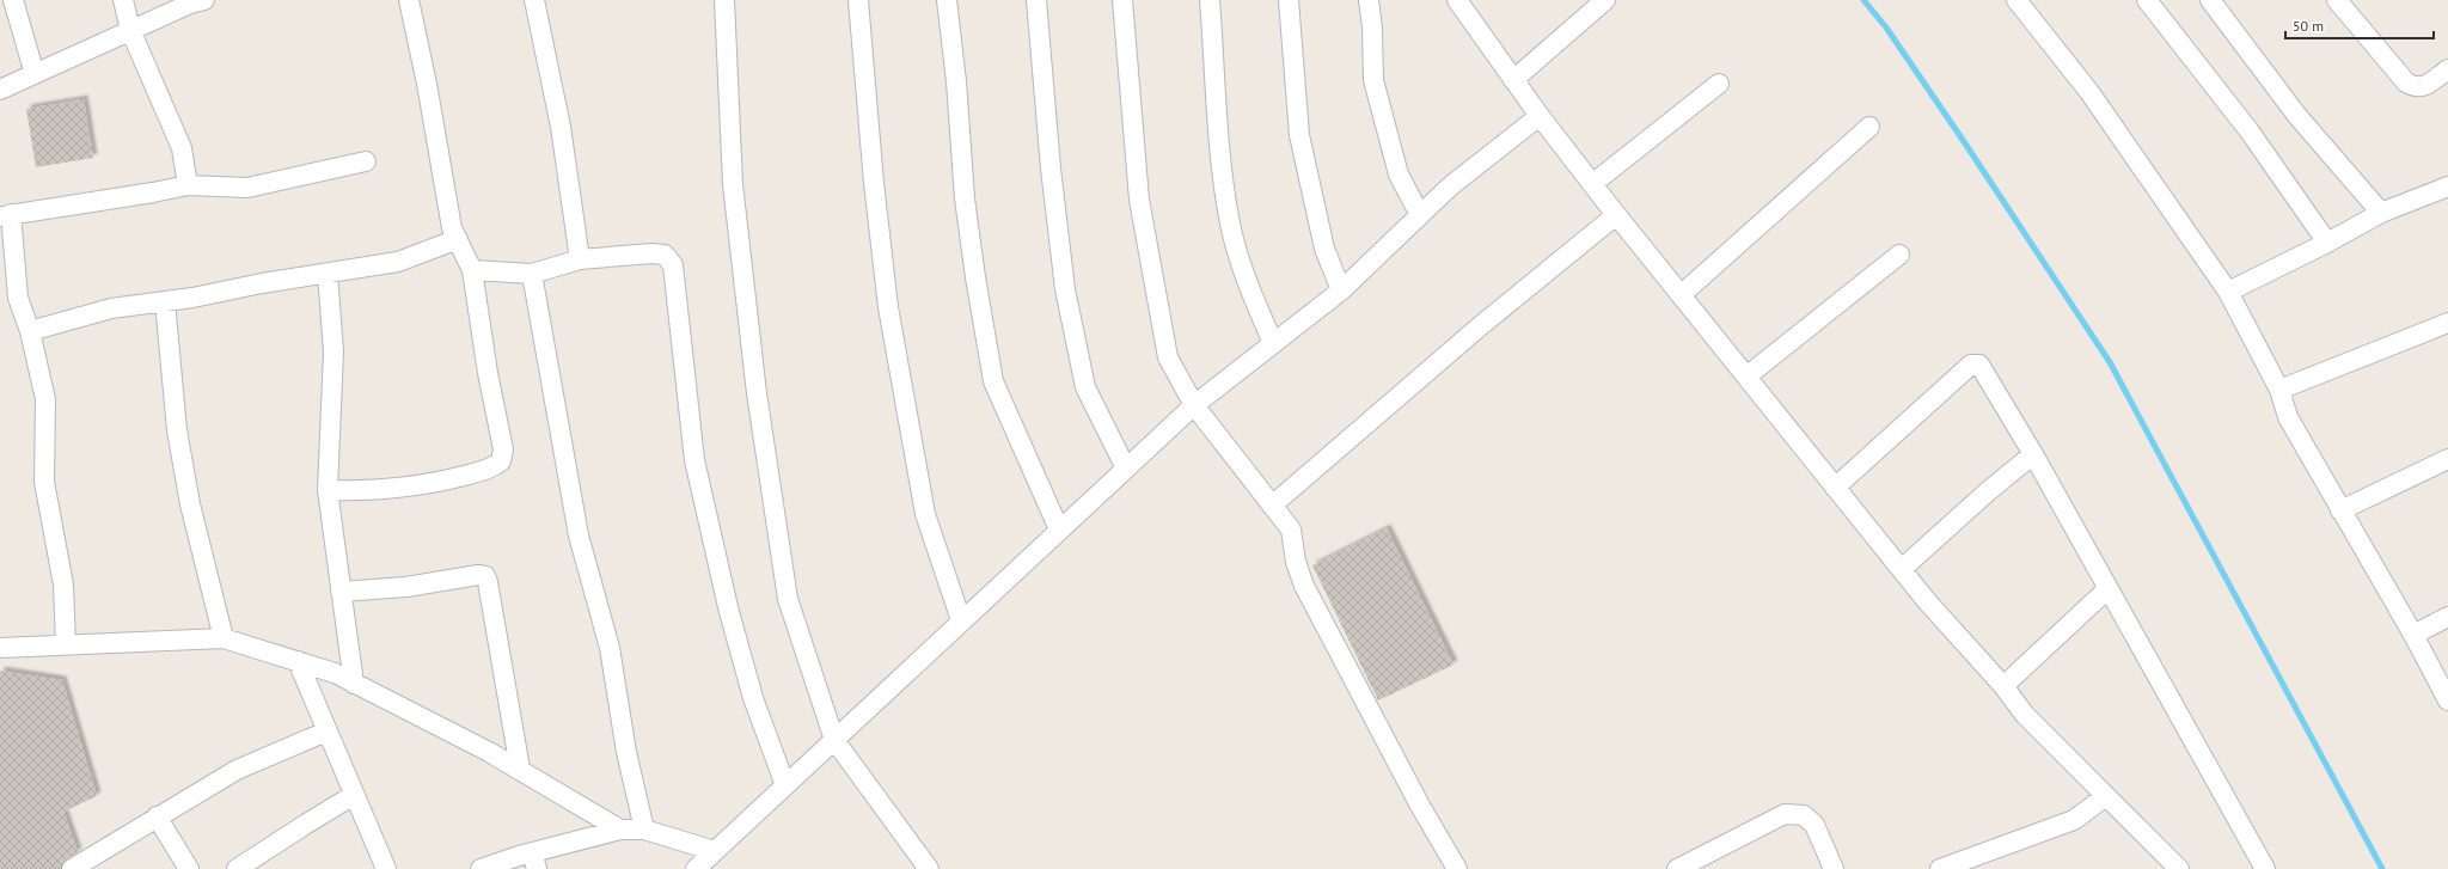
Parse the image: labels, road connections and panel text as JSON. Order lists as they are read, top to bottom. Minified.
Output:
{"scale_bar":"50 m"}
